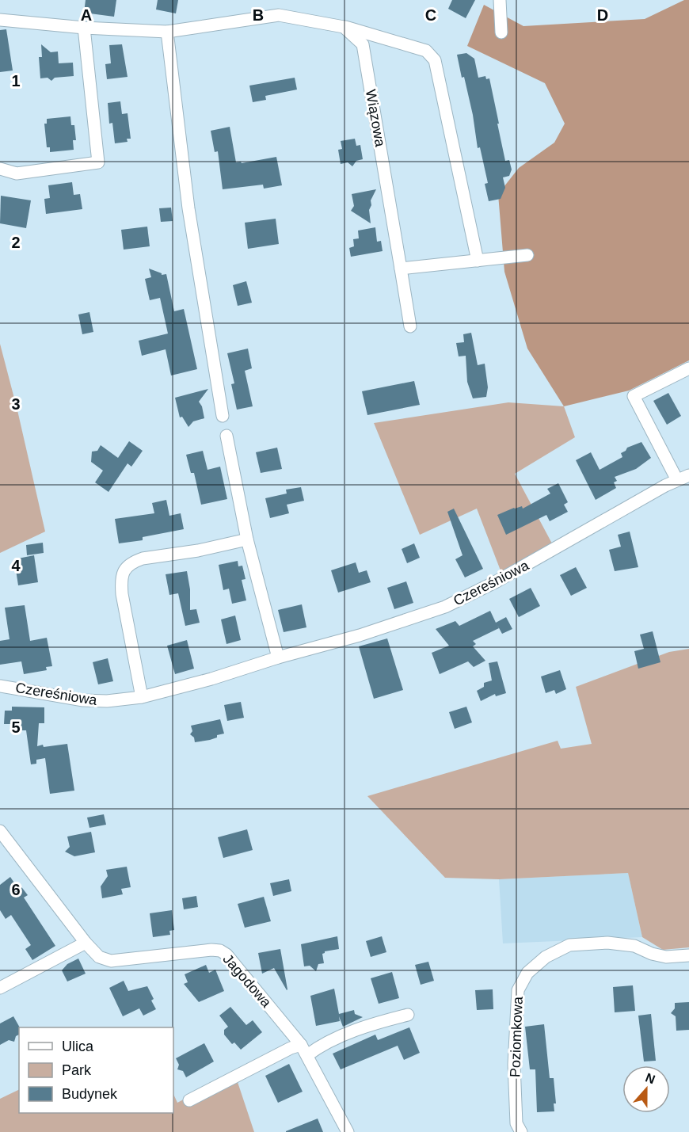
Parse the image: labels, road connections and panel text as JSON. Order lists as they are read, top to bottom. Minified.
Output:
{"streets":{"street":["Wiązowa","Czereśniowa","Jagodowa","Poziomkowa"]},"legend":["Ulica","Park","Budynek"],"north":"top","grid":{"columns":["A","B","C","D"],"rows":["1","2","3","4","5","6"]}}
